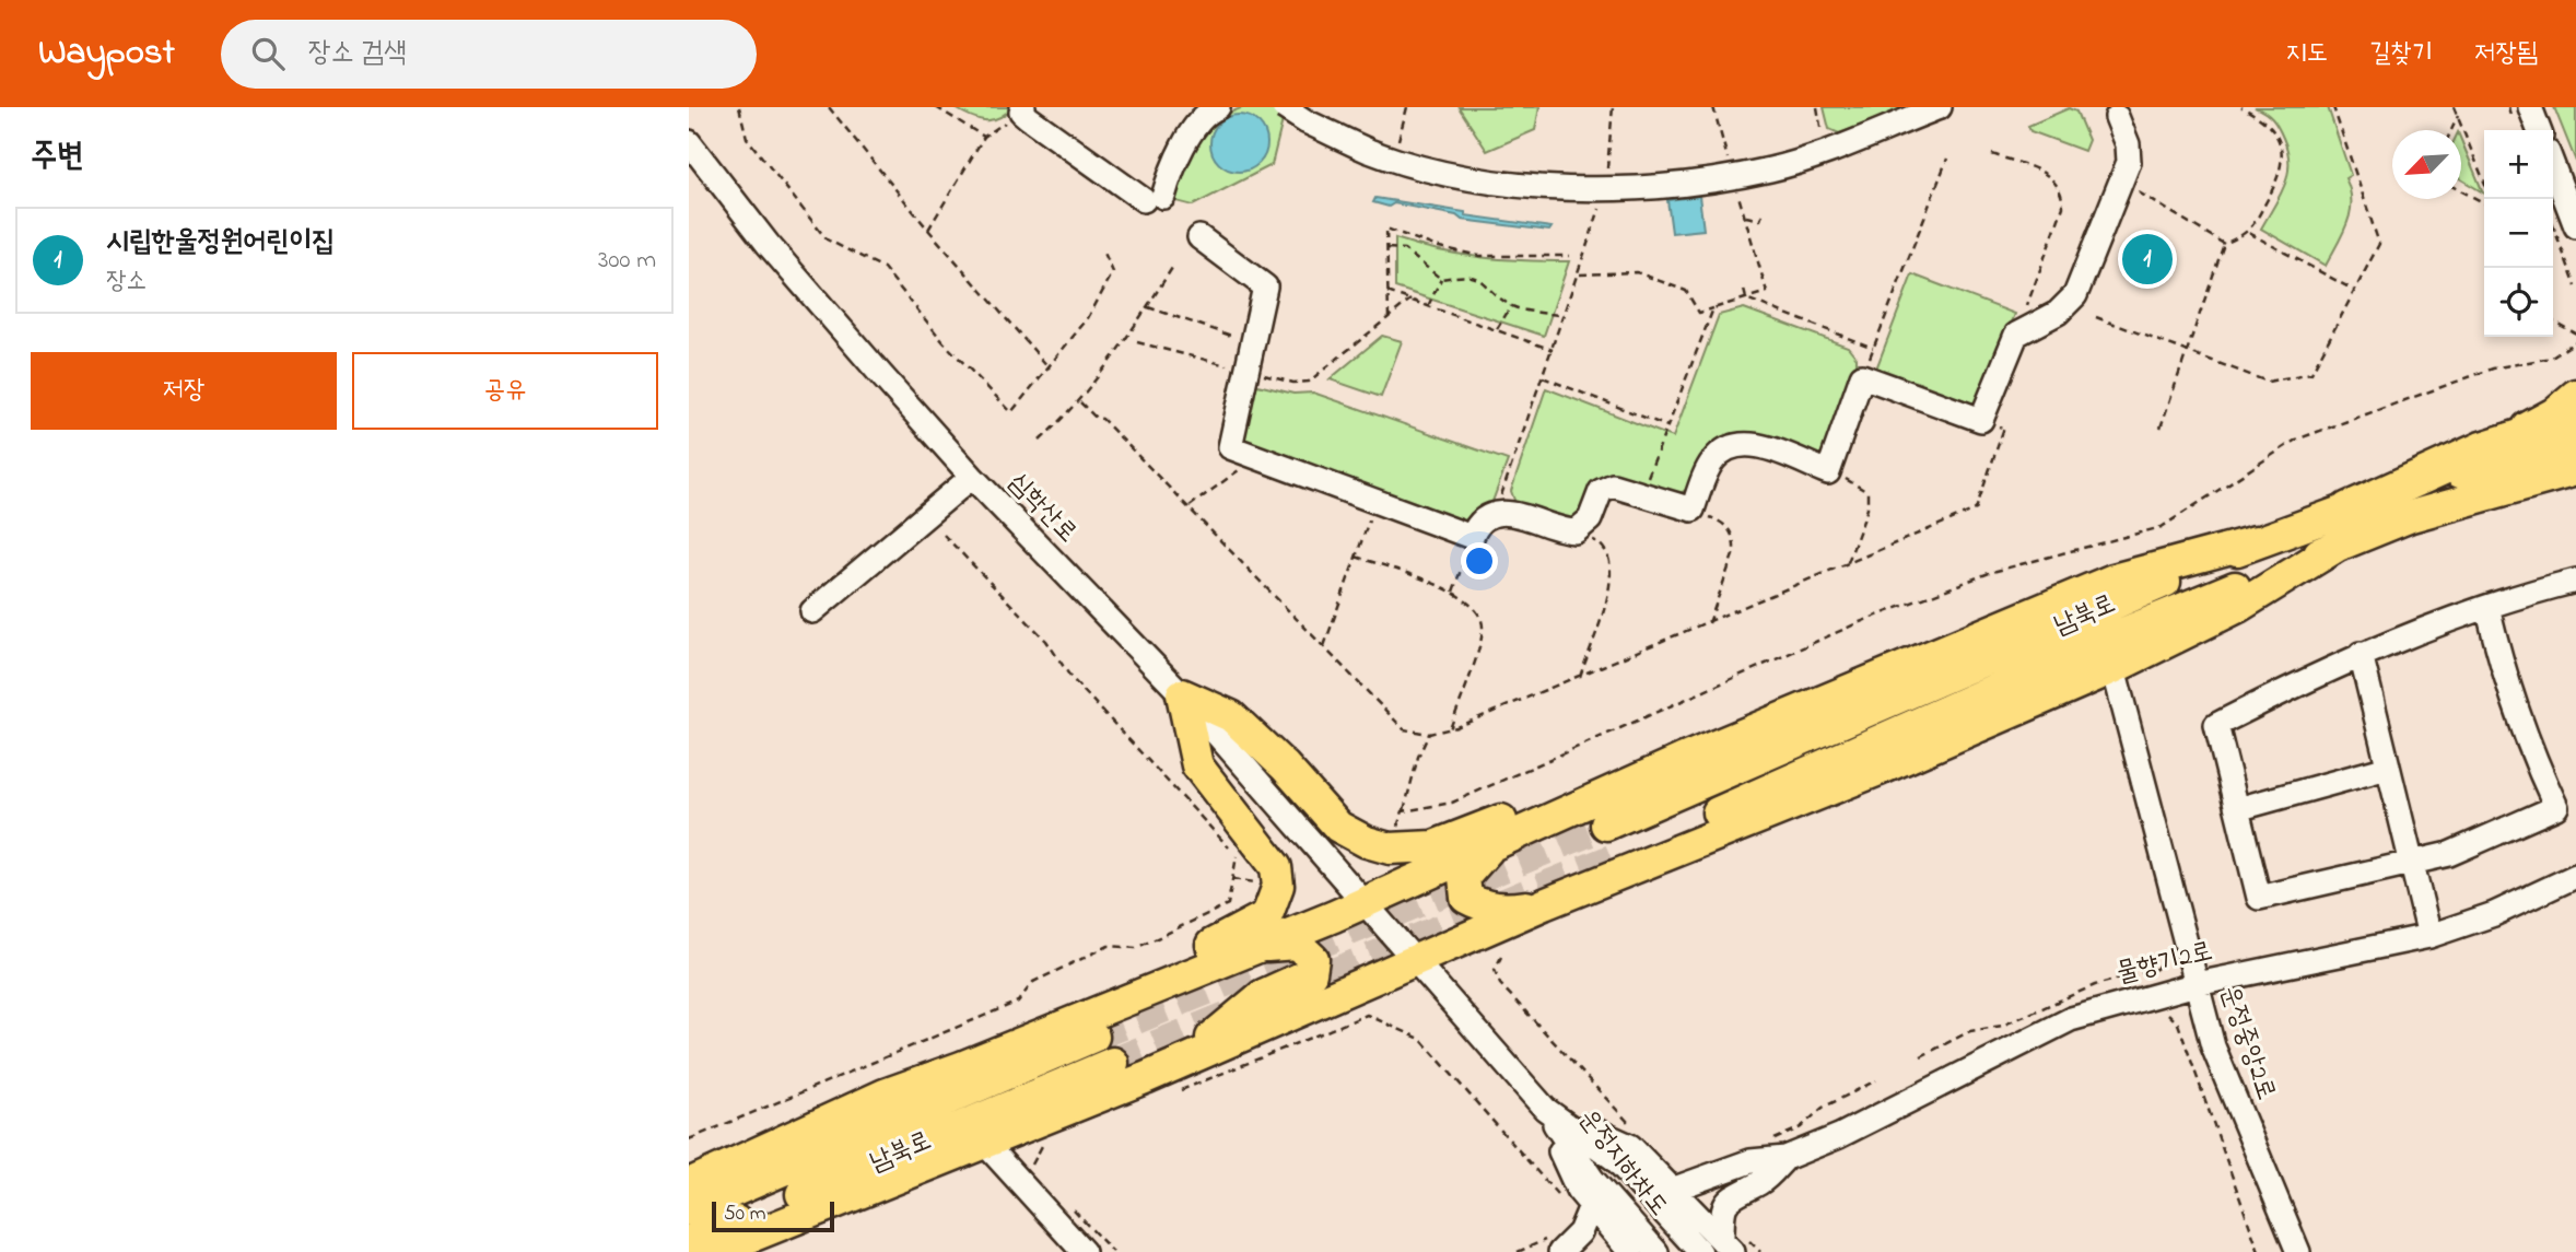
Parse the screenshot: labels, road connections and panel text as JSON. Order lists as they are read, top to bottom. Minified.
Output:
{"streets":{"main road":["남북로"],"street":["심학산로","물향기2로","운정중앙2로","운정지하차도"]},"crossings":[["심학산로","운정지하차도"],["물향기2로","운정중앙2로"]],"scale_bar":"50 m","north":"bottom left","page":{"header":"Waypost","search":"장소 검색","nav":["지도","길찾기","저장됨"],"heading":"주변","map_buttons":["+","−"],"list":[{"mark":"1","name":"시립한울정원어린이집","note":"장소","value":"300 m"}],"pins":"1","buttons":["저장","공유"],"scale":"50 m"}}
